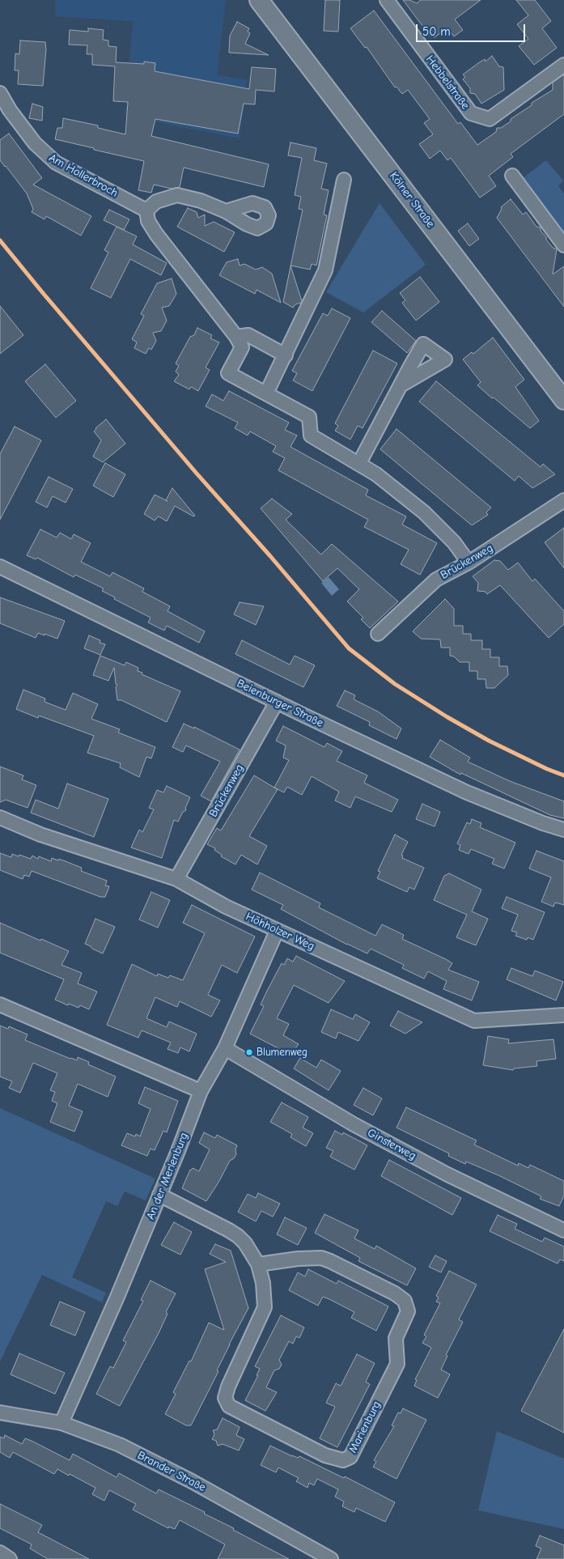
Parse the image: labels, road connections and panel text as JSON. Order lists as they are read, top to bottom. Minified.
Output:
{"streets":{"main road":["Kölner Straße"],"street":["Hebbelstraße","Am Hollerbroch","Brückenweg","Beienburger Straße","Höhholzer Weg","Ginsterweg","An der Merlenburg","Marienburg","Brander Straße"]},"crossings":[["Brückenweg","Beienburger Straße"],["Brückenweg","Höhholzer Weg"],["Höhholzer Weg","An der Merlenburg"],["Ginsterweg","An der Merlenburg"],["An der Merlenburg","Marienburg"],["An der Merlenburg","Brander Straße"]],"places":["Blumenweg"],"scale_bar":"50 m"}
